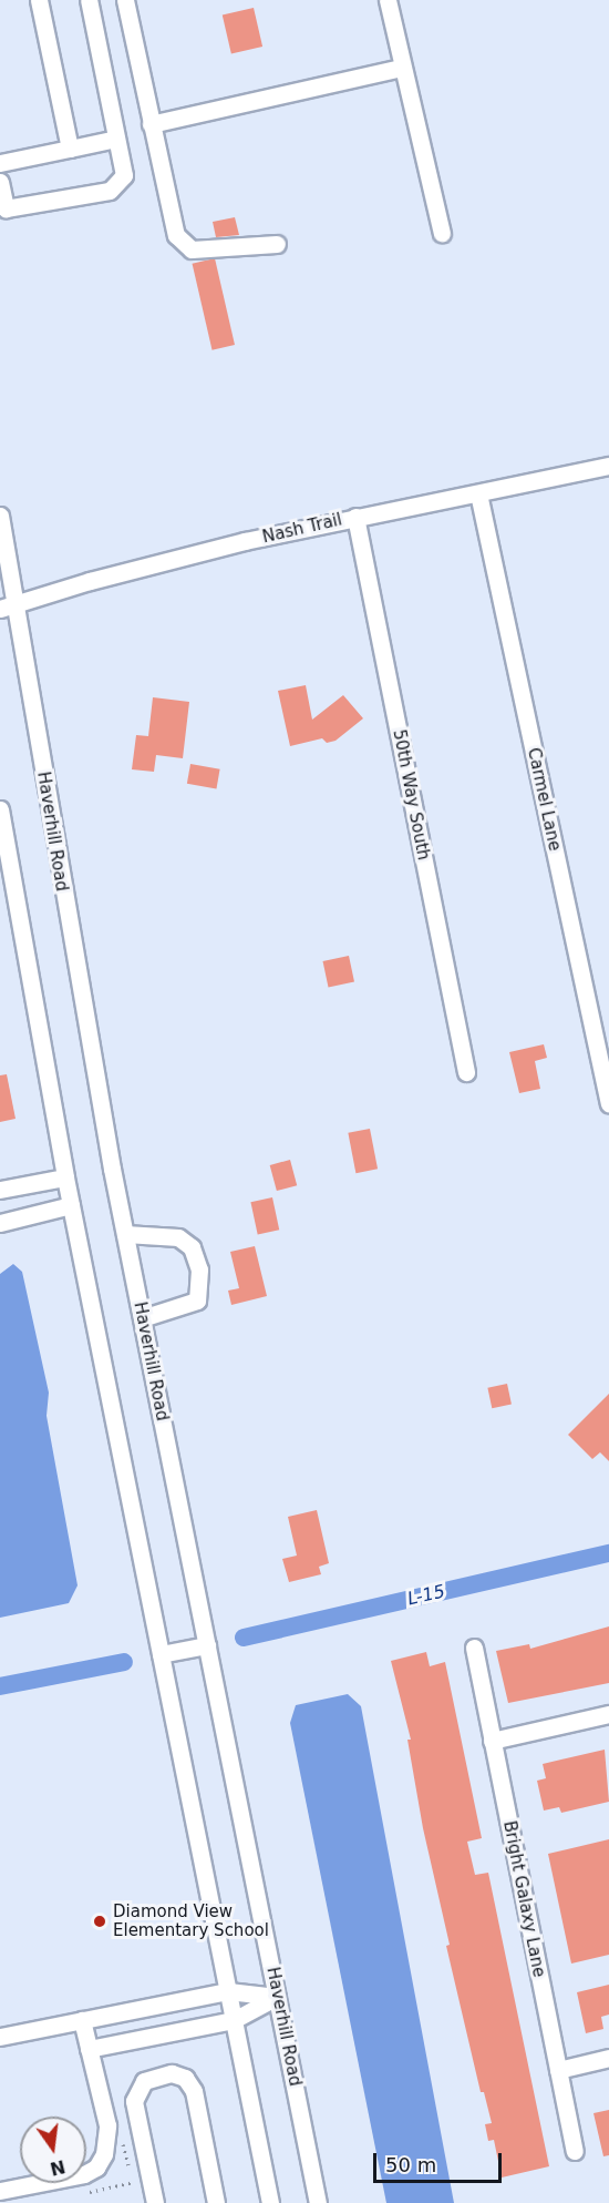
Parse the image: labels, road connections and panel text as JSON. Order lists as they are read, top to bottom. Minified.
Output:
{"streets":{"street":["Nash Trail","50th Way South","Carmel Lane","Haverhill Road","Bright Galaxy Lane"]},"crossings":[["Nash Trail","50th Way South"],["Nash Trail","Carmel Lane"],["Nash Trail","Haverhill Road"]],"water":["L-15"],"places":["Diamond View Elementary School"],"scale_bar":"50 m","north":"bottom"}
